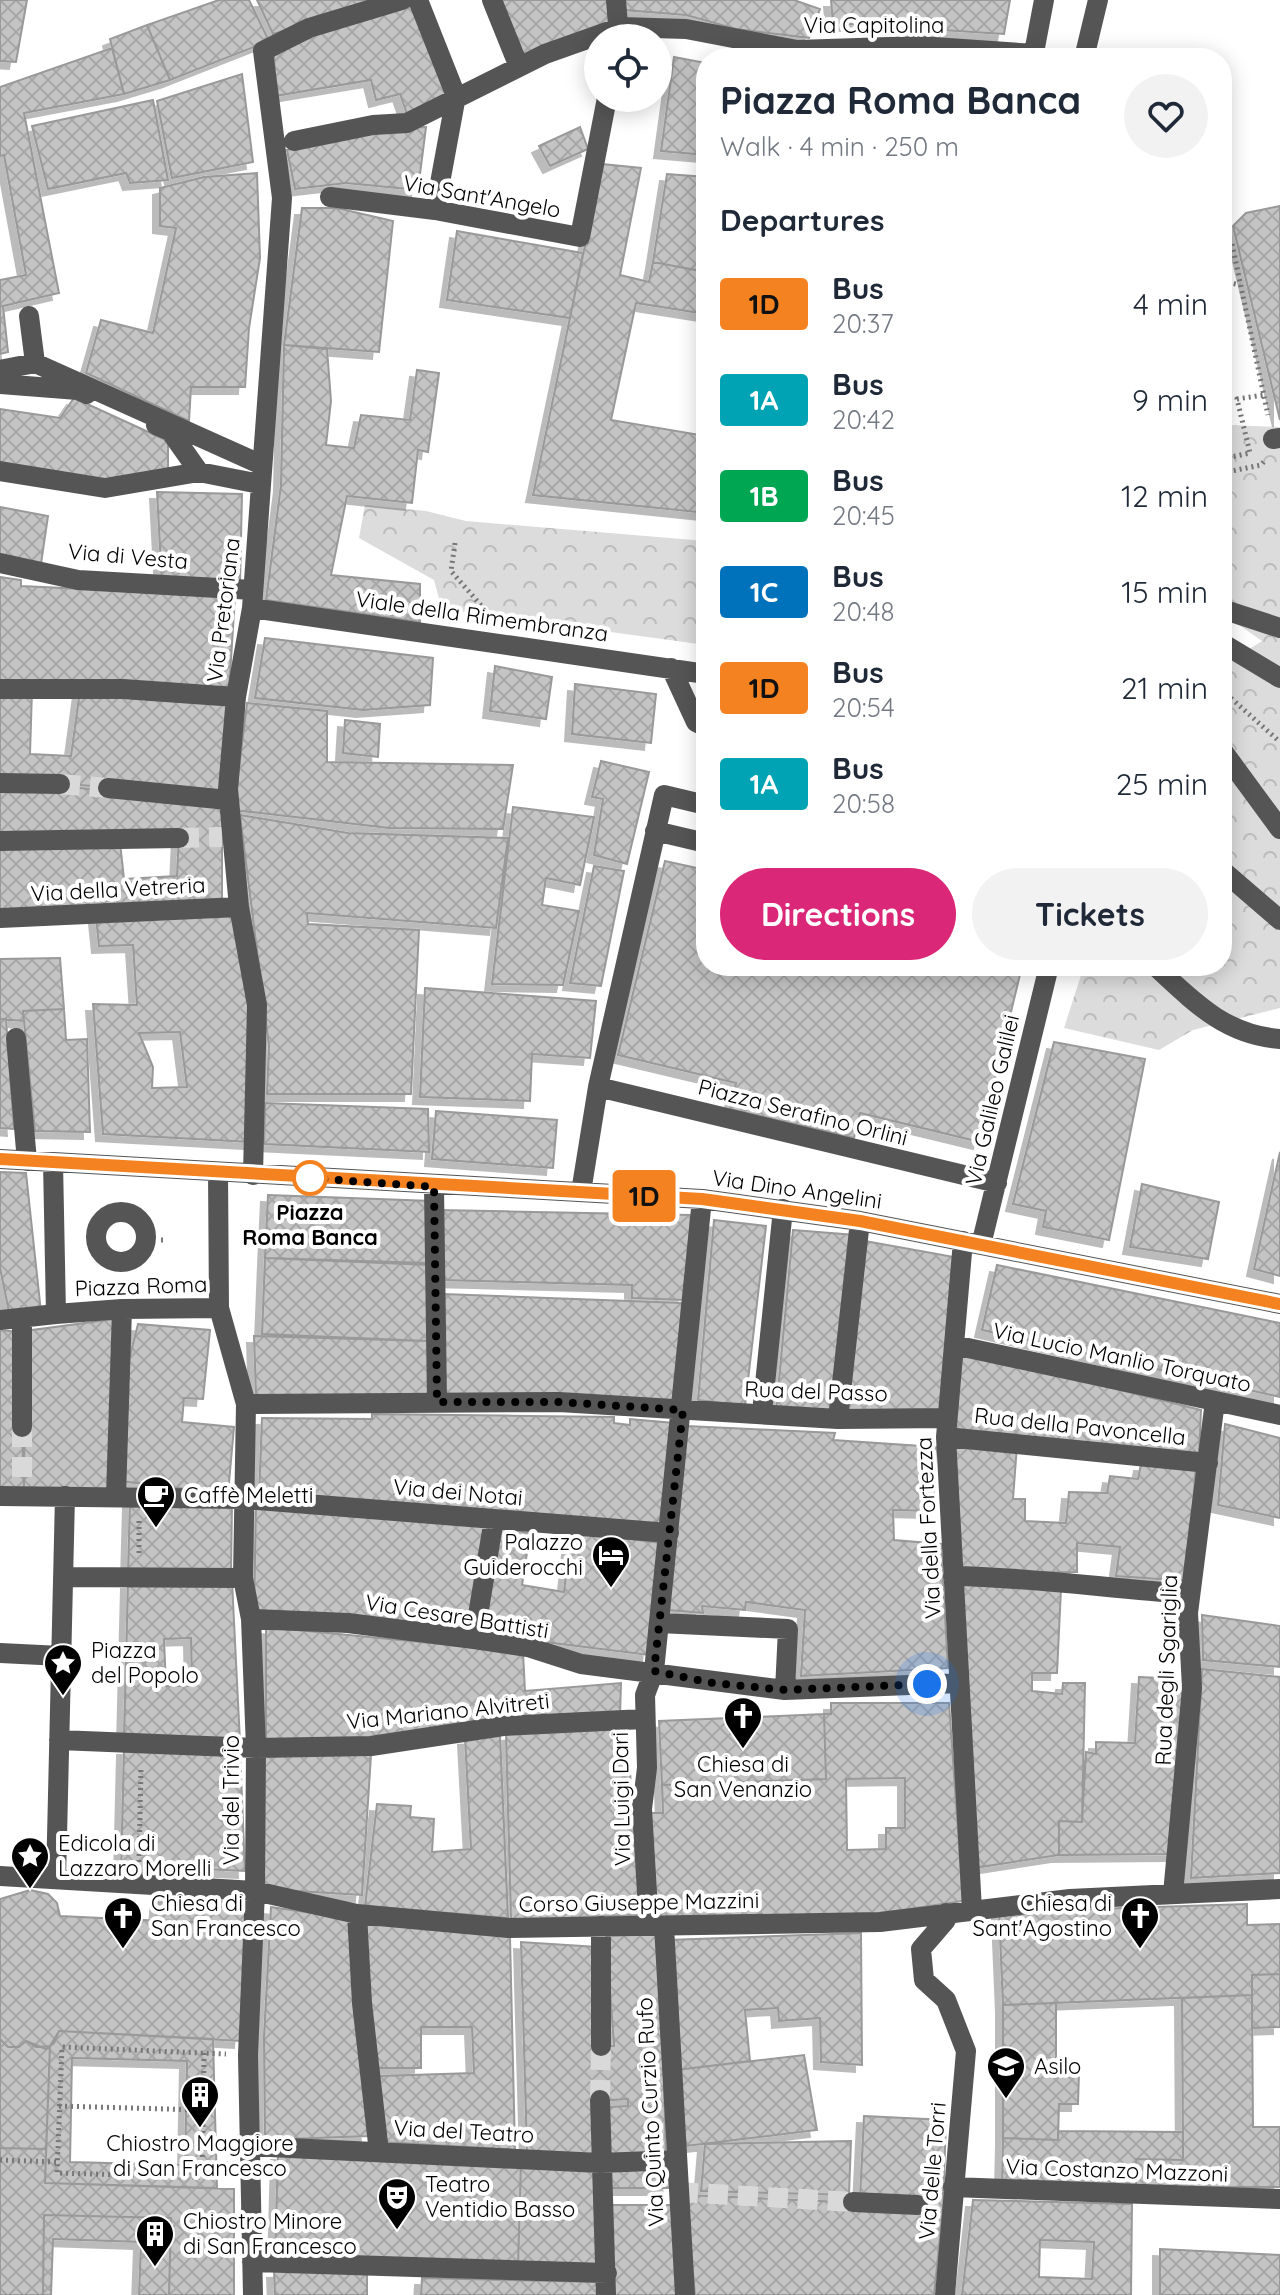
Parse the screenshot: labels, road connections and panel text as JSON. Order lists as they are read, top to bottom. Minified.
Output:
{"streets":{"street":["Via Capitolina","Via Sant'Angelo","Via di Vesta","Via Pretoriana","Viale della Rimembranza","Via della Vetreria","Via Galileo Galilei","Piazza Serafino Orlini","Via Dino Angelini","Piazza Roma","Via Lucio Manlio Torquato","Rua del Passo","Rua della Pavoncella","Via dei Notai","Via della Fortezza","Via Cesare Battisti","Rua degli Sgariglia","Via Mariano Alvitreti","Via Luigi Dari","Via del Trivio","Corso Giuseppe Mazzini","Via Quinto Curzio Rufo","Via del Teatro","Via Costanzo Mazzoni","Via delle Torri"]},"crossings":[["Via di Vesta","Via Pretoriana"],["Via di Vesta","Viale della Rimembranza"],["Via Pretoriana","Viale della Rimembranza"],["Via Pretoriana","Via della Vetreria"],["Via Pretoriana","Via Dino Angelini"],["Via Galileo Galilei","Piazza Serafino Orlini"],["Via Galileo Galilei","Via Dino Angelini"],["Via Galileo Galilei","Via della Fortezza"],["Via Dino Angelini","Via della Fortezza"],["Via Dino Angelini","Via Luigi Dari"],["Piazza Roma","Via del Trivio"],["Via Lucio Manlio Torquato","Via della Fortezza"],["Via Lucio Manlio Torquato","Rua degli Sgariglia"],["Rua del Passo","Rua della Pavoncella"],["Rua del Passo","Via della Fortezza"],["Rua del Passo","Via Luigi Dari"],["Rua del Passo","Via del Trivio"],["Rua della Pavoncella","Via della Fortezza"],["Rua della Pavoncella","Rua degli Sgariglia"],["Via dei Notai","Via Luigi Dari"],["Via dei Notai","Via del Trivio"],["Via della Fortezza","Via Cesare Battisti"],["Via della Fortezza","Corso Giuseppe Mazzini"],["Via Cesare Battisti","Via Luigi Dari"],["Via Cesare Battisti","Via del Trivio"],["Rua degli Sgariglia","Corso Giuseppe Mazzini"],["Via Mariano Alvitreti","Via Luigi Dari"],["Via Mariano Alvitreti","Via del Trivio"],["Via Luigi Dari","Corso Giuseppe Mazzini"],["Via Luigi Dari","Via Quinto Curzio Rufo"],["Via del Trivio","Corso Giuseppe Mazzini"],["Via del Trivio","Via del Teatro"],["Corso Giuseppe Mazzini","Via Quinto Curzio Rufo"],["Corso Giuseppe Mazzini","Via delle Torri"],["Via Quinto Curzio Rufo","Via del Teatro"],["Via Costanzo Mazzoni","Via delle Torri"]],"places":{"other":["Piazza Roma Banca"],"cafe":["Caffè Meletti"],"hotel":["Palazzo Guiderocchi"],"place":["Piazza del Popolo","Edicola di Lazzaro Morelli"],"church":["Chiesa di San Venanzio","Chiesa di San Francesco","Chiesa di Sant'Agostino"],"school or university":["Asilo"],"building":["Chiostro Maggiore di San Francesco","Chiostro Minore di San Francesco"],"theatre":["Teatro Ventidio Basso"]},"lines":["bus line 1D"],"page":{"on_map":"1D","heading":[["Piazza Roma Banca","Walk · 4 min · 250 m"],"Departures"],"list":[{"mark":"1D","name":"Bus","note":"20:37","value":"4 min"},{"mark":"1A","name":"Bus","note":"20:42","value":"9 min"},{"mark":"1B","name":"Bus","note":"20:45","value":"12 min"},{"mark":"1C","name":"Bus","note":"20:48","value":"15 min"},{"mark":"1D","name":"Bus","note":"20:54","value":"21 min"},{"mark":"1A","name":"Bus","note":"20:58","value":"25 min"}],"buttons":["Directions","Tickets"]}}
